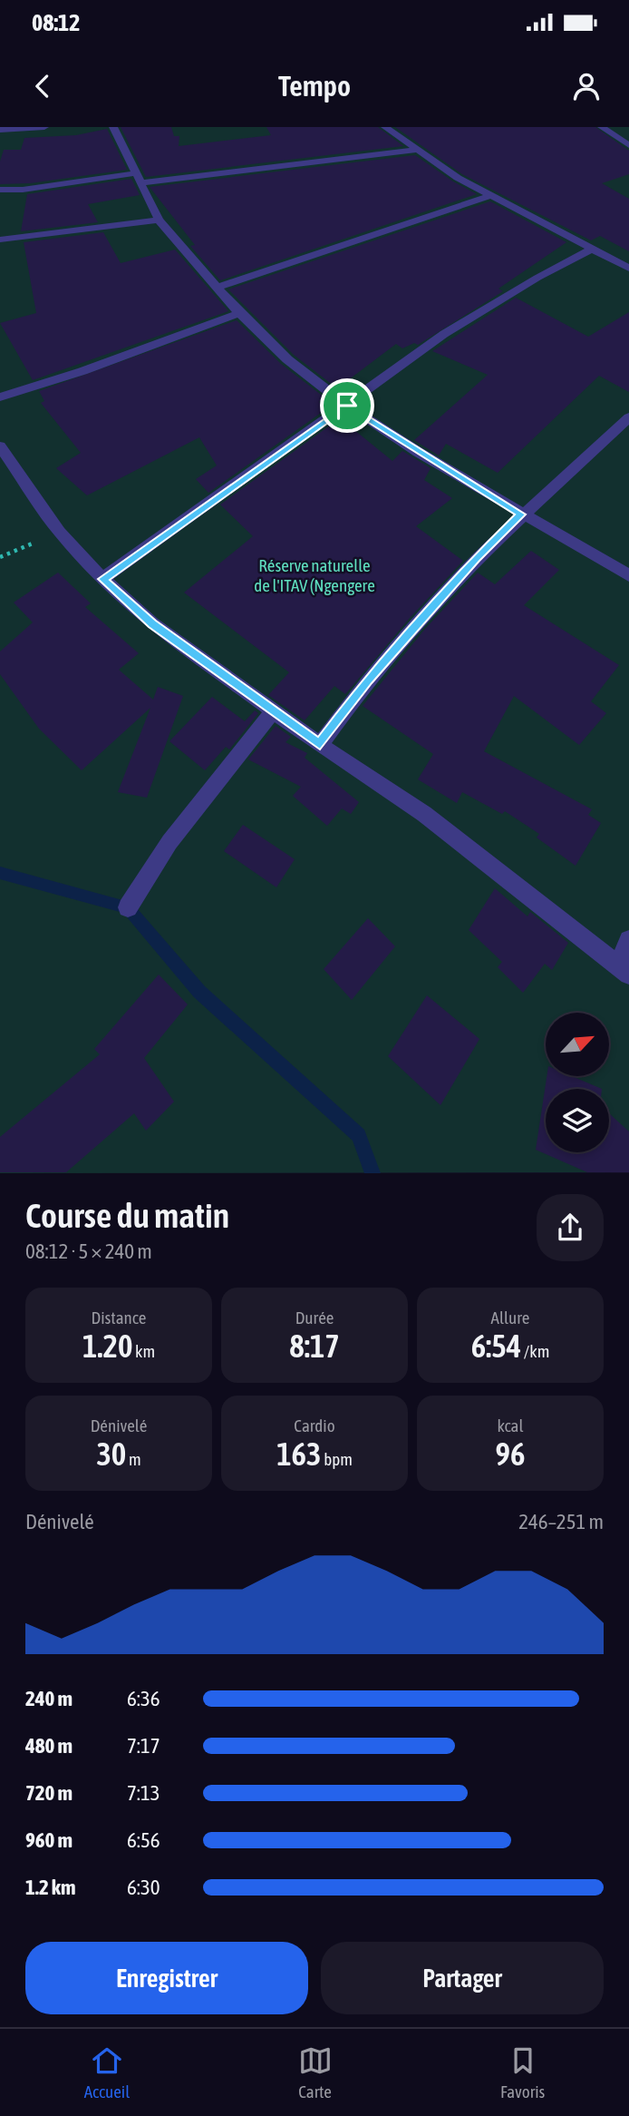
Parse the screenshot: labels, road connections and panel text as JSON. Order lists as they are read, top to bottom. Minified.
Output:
{"parks":["Réserve naturelle de l'ITAV (Ngengere"],"north":"top right","page":{"status":"08:12","header":"Tempo","heading":["Course du matin","08:12 · 5 × 240 m"],"stats":[["Distance","1.20 km"],["Durée","8:17"],["Allure","6:54 /km"],["Dénivelé","30 m"],["Cardio","163 bpm"],["kcal","96"]],"chart":["Dénivelé","246–251 m"],"list":[{"name":"240 m","note":"6:36"},{"name":"480 m","note":"7:17"},{"name":"720 m","note":"7:13"},{"name":"960 m","note":"6:56"},{"name":"1.2 km","note":"6:30"}],"buttons":["Enregistrer","Partager"],"tabs":["Accueil","Carte","Favoris"]}}
